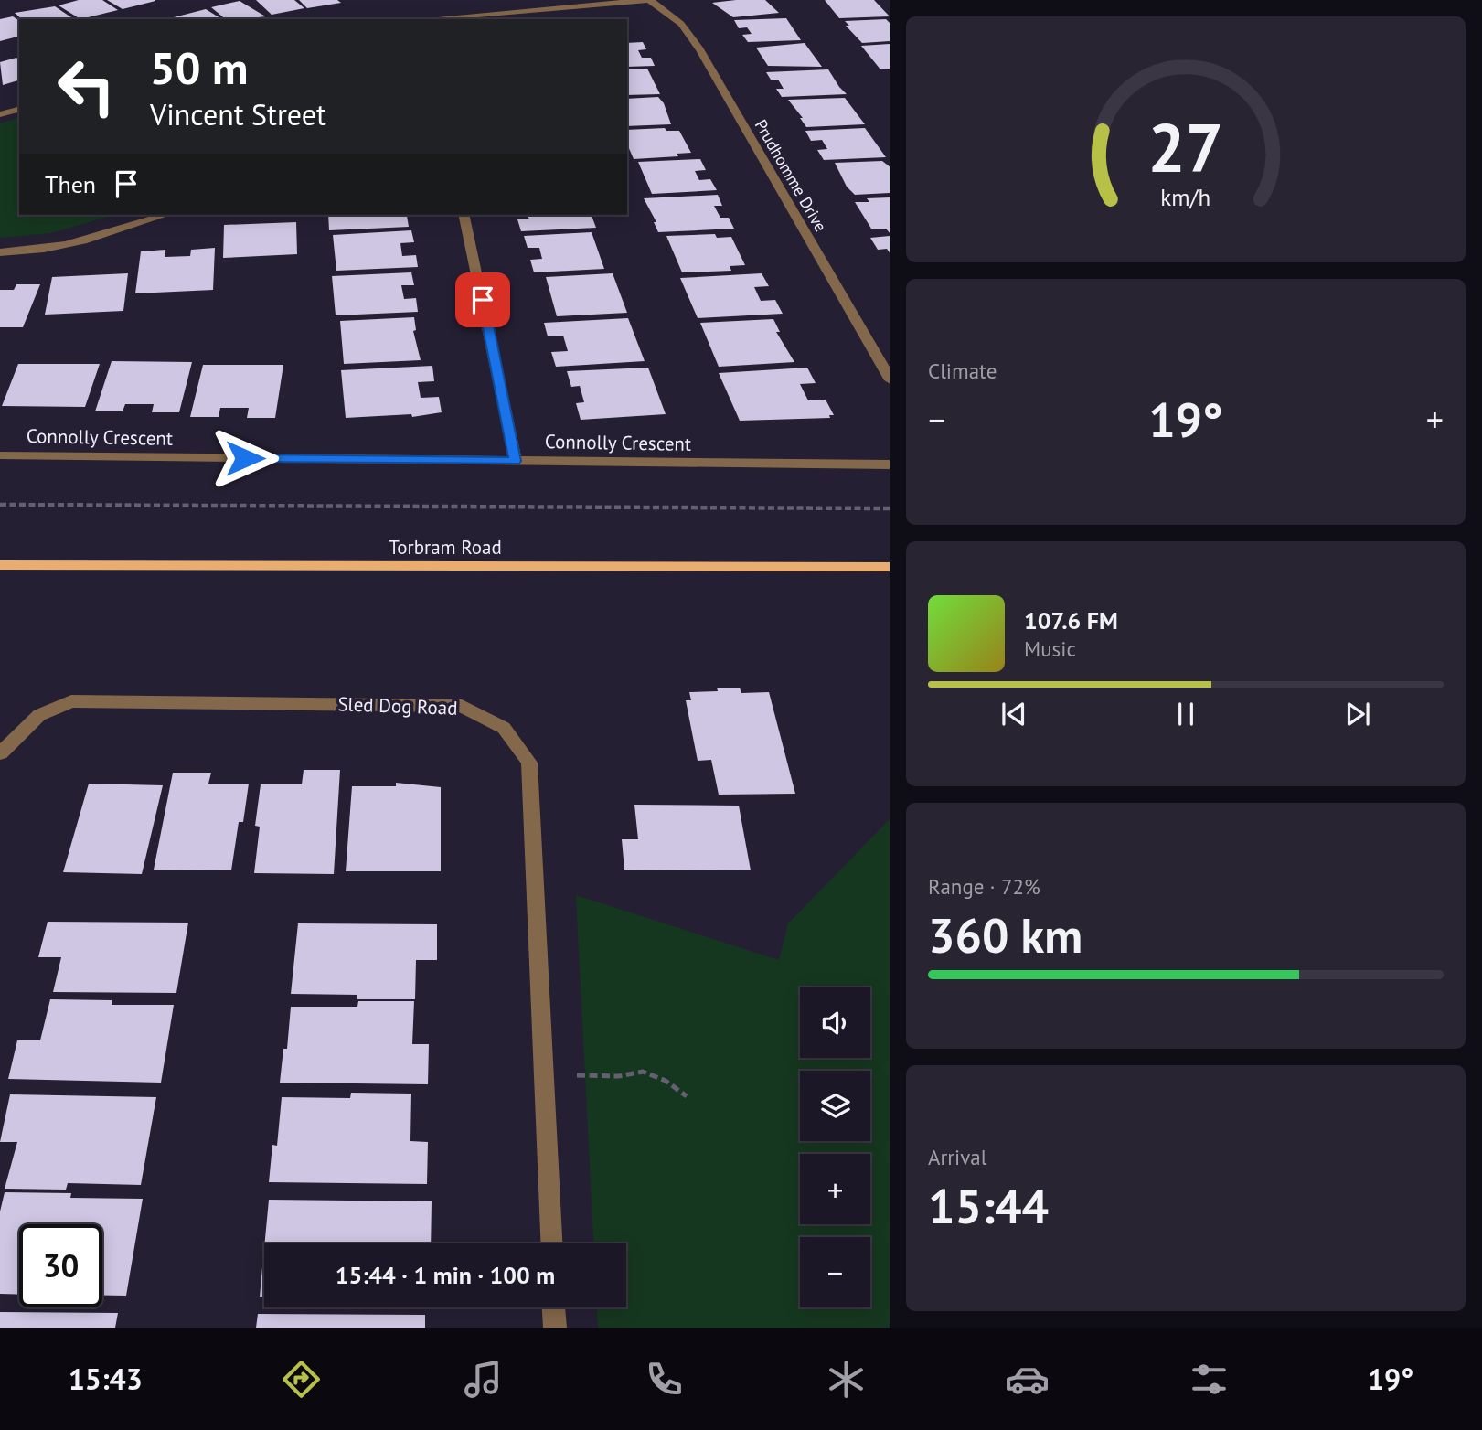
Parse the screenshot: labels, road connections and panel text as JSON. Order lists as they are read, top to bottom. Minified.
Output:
{"streets":{"main road":["Torbram Road"],"street":["Prudhomme Drive","Connolly Crescent","Sled Dog Road"]},"page":{"turn":["50 m","Vincent Street"],"then":"Then","tile":["Climate",["Range · 72%","360 km"],["Arrival","15:44"]],"heat":["−","19°","+"],"song":["107.6 FM","Music"],"map_buttons":["+","−"],"limit":"30","trip":"15:44 · 1 min · 100 m","tabs":["15:43","19°"],"gauge":["27","km/h"]}}
